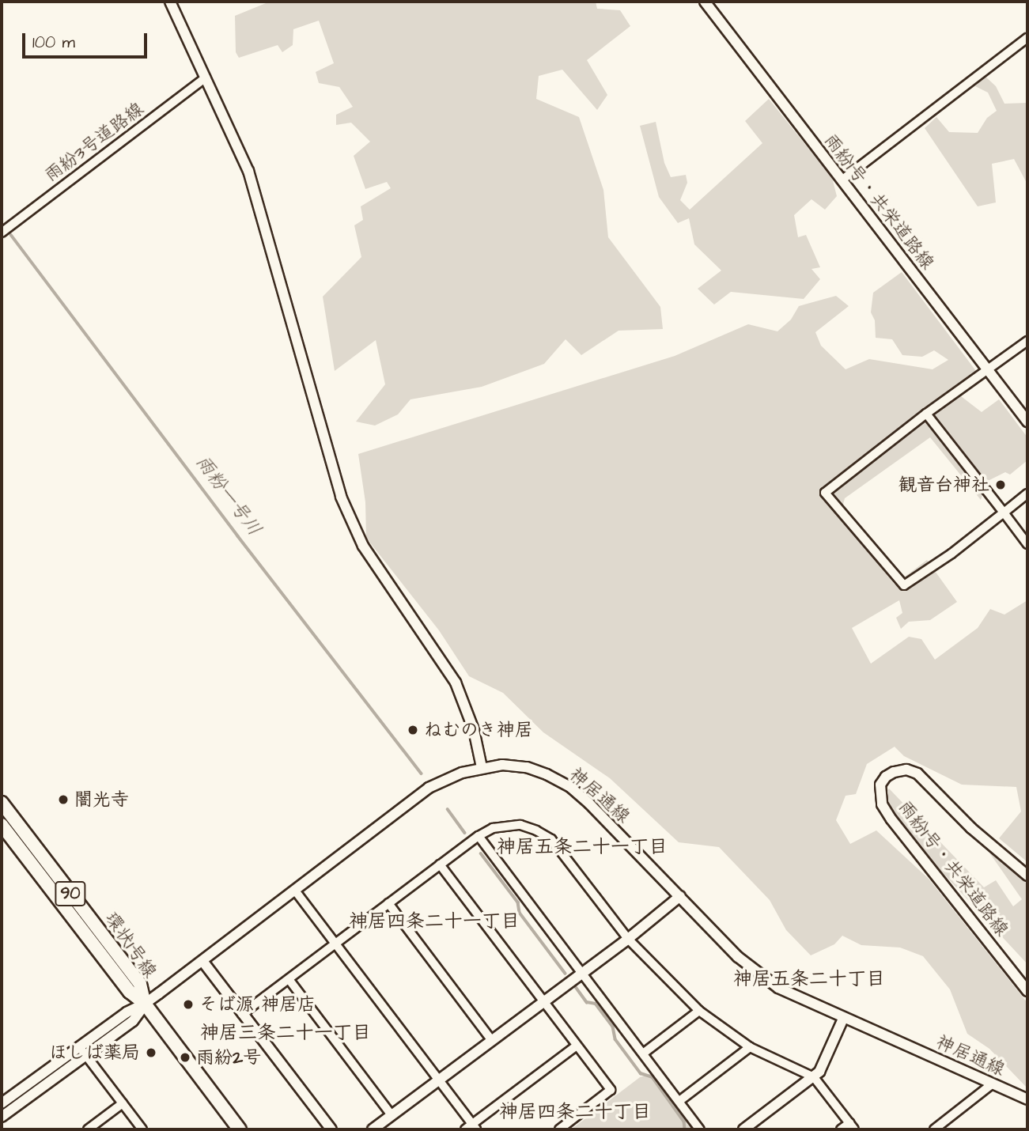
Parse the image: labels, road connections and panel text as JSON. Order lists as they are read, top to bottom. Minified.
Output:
{"streets":{"main road":["90","環状1号線"],"street":["雨紛3号道路線","雨紛1号・共栄道路線","神居通線"]},"crossings":[["神居通線","環状1号線"]],"districts":["神居五条二十一丁目","神居四条二十一丁目","神居五条二十丁目","神居三条二十一丁目","神居四条二十丁目"],"water":["雨粉一号川"],"places":["観音台神社","ねむのき神居","闇光寺","そば源 神居店","ほしば薬局","雨紛2号"],"scale_bar":"100 m"}
